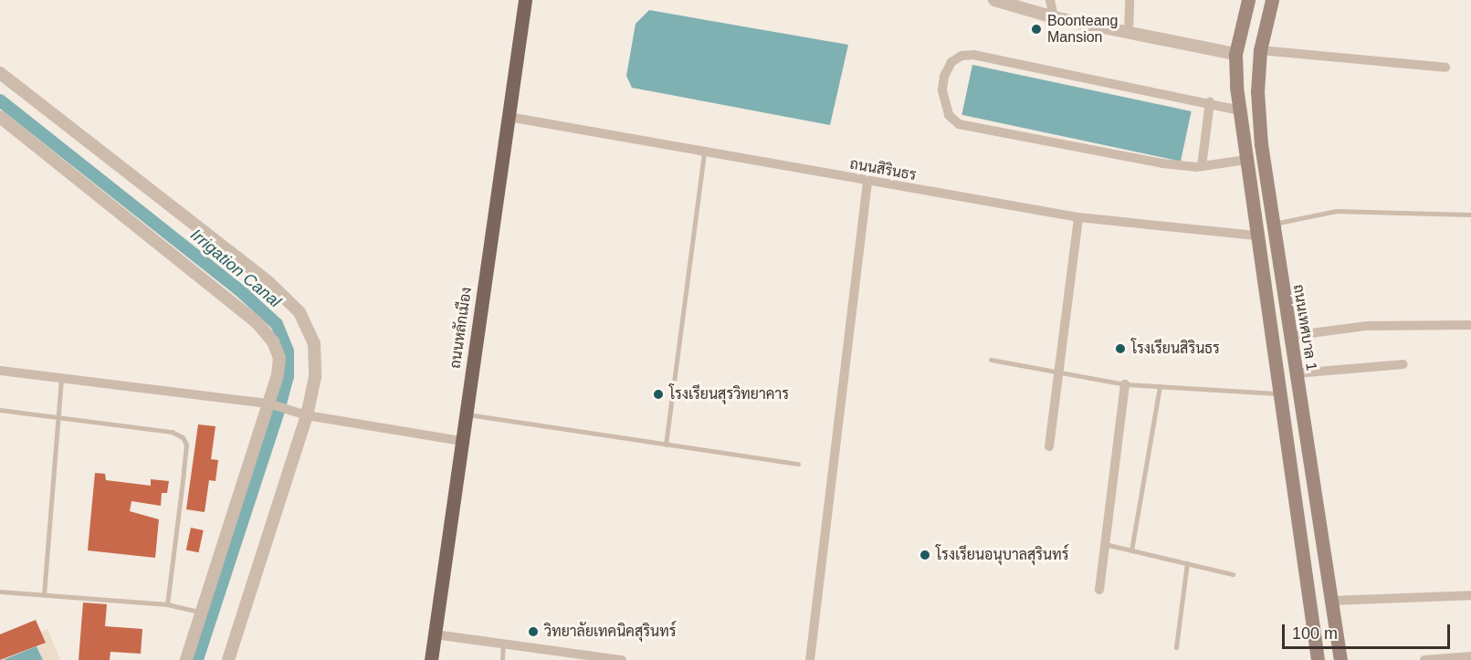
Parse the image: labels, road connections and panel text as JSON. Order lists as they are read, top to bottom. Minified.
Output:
{"streets":{"main road":["ถนนหลักเมือง","ถนนเทศบาล 1"],"street":["ถนนสิรินธร"]},"crossings":[["ถนนสิรินธร","ถนนหลักเมือง"]],"water":["Irrigation Canal"],"places":["Boonteang Mansion","โรงเรียนสิรินธร","โรงเรียนสุรวิทยาคาร","โรงเรียนอนุบาลสุรินทร์","วิทยาลัยเทคนิคสุรินทร์"],"scale_bar":"100 m"}
